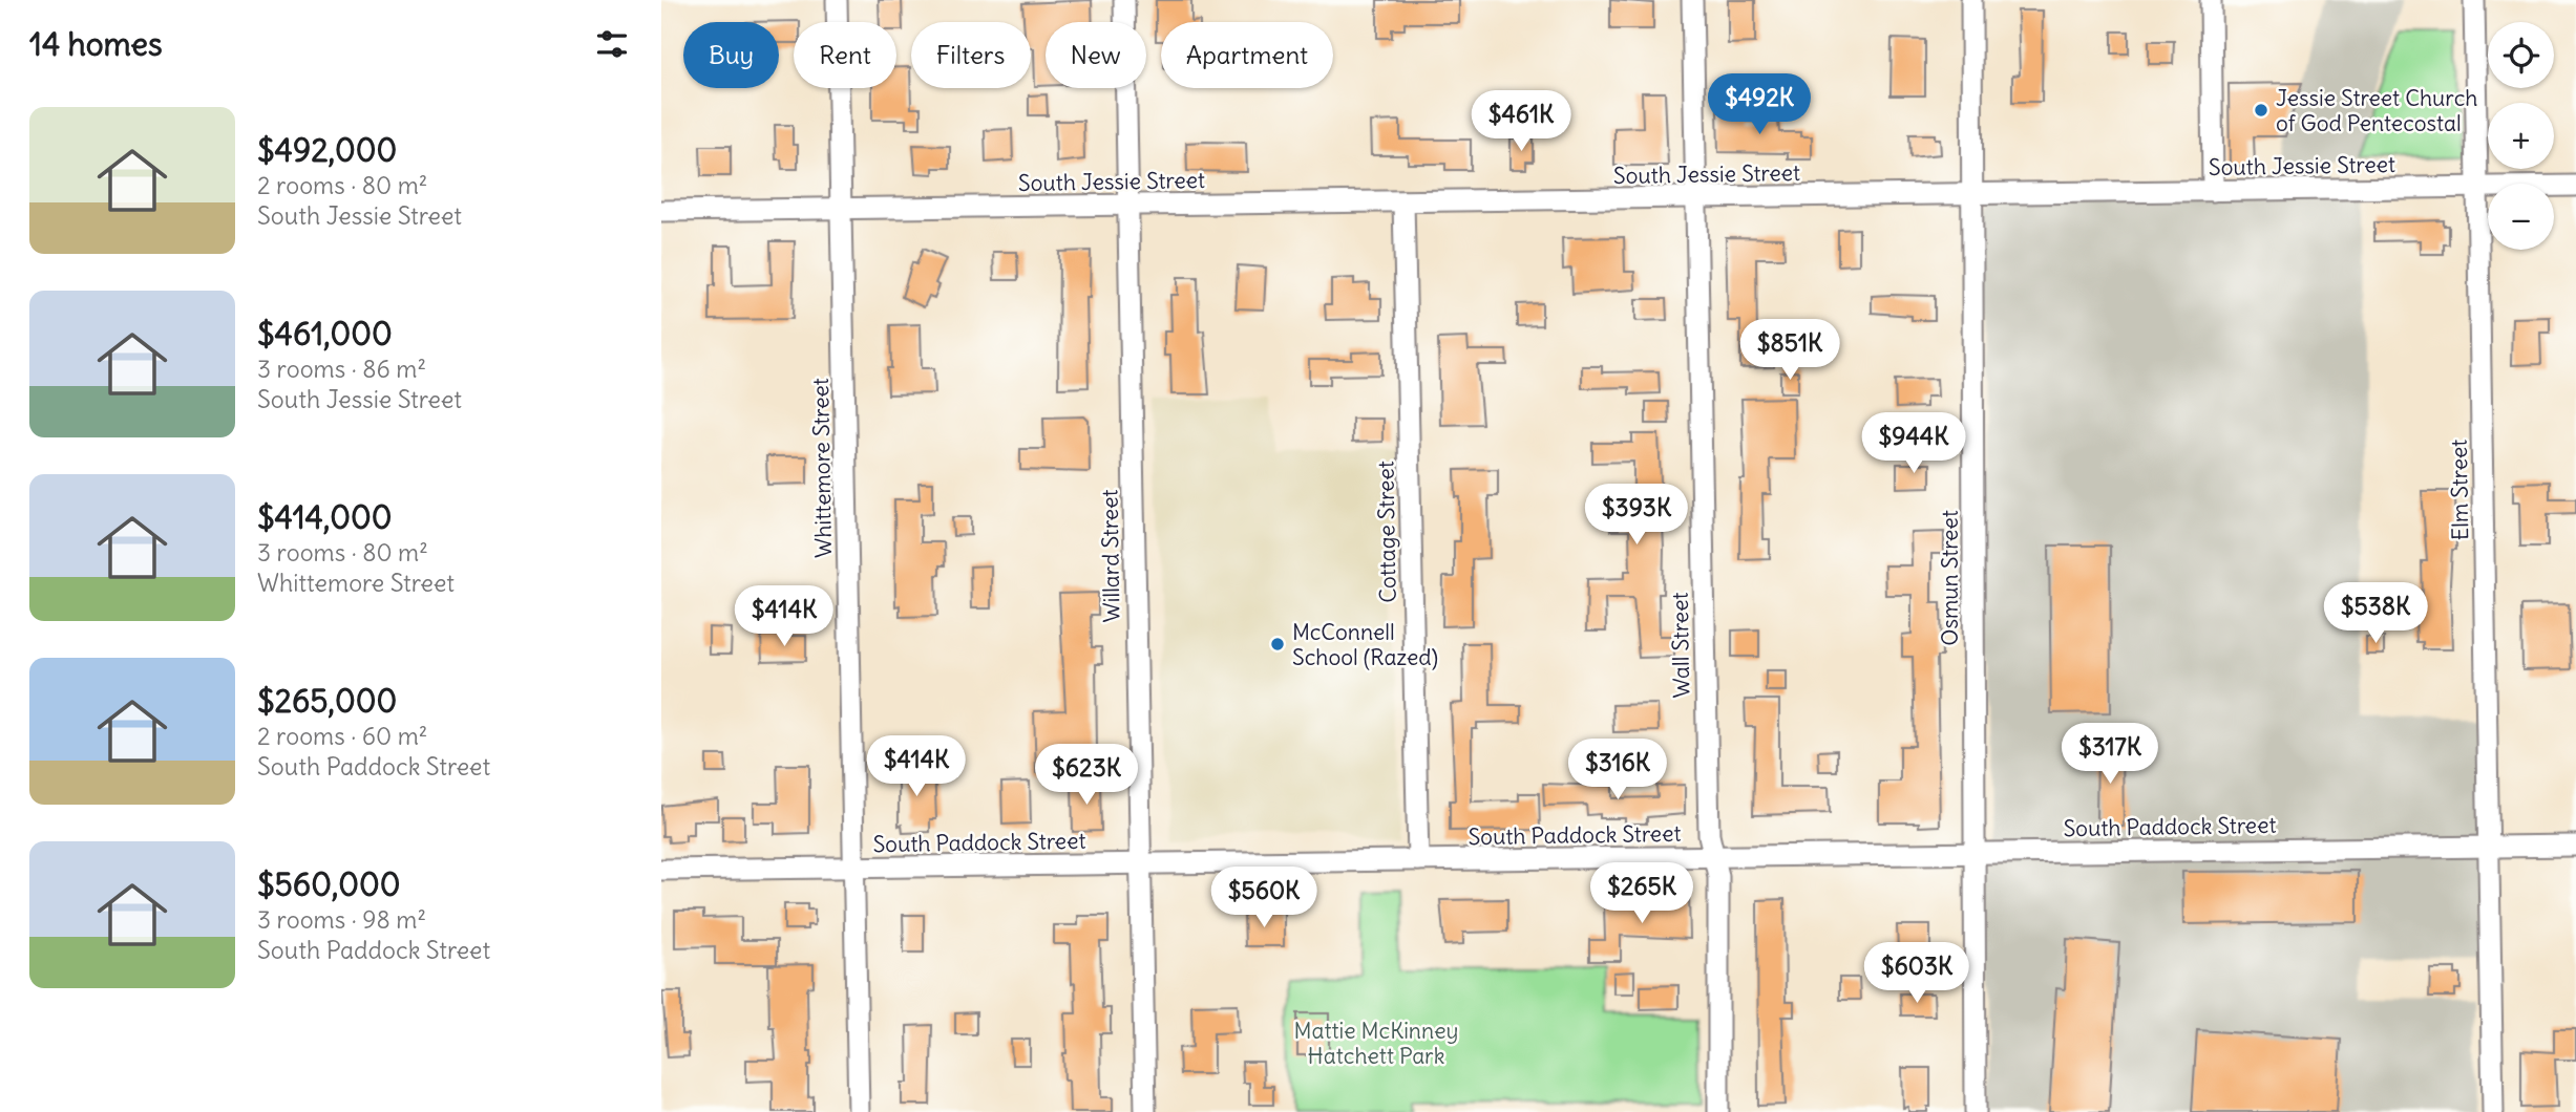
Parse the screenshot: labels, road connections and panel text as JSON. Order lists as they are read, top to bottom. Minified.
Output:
{"streets":{"street":["South Jessie Street","Whittemore Street","Elm Street","Cottage Street","Willard Street","Osmun Street","Wall Street","South Paddock Street"]},"crossings":[["South Jessie Street","Whittemore Street"],["South Jessie Street","Elm Street"],["South Jessie Street","Cottage Street"],["South Jessie Street","Willard Street"],["South Jessie Street","Osmun Street"],["South Jessie Street","Wall Street"],["Whittemore Street","South Paddock Street"],["Elm Street","South Paddock Street"],["Cottage Street","South Paddock Street"],["Willard Street","South Paddock Street"],["Osmun Street","South Paddock Street"],["Wall Street","South Paddock Street"]],"parks":["Mattie McKinney Hatchett Park"],"places":["Jessie Street Church of God Pentecostal","McConnell School (Razed)"],"page":{"heading":"14 homes","map_buttons":["+","−"],"chip":["Buy","Rent","Filters","New","Apartment"],"price":["$492K","$461K","$851K","$944K","$393K","$538K","$414K","$317K","$414K","$316K","$623K","$265K","$560K","$603K"],"list":[{"name":"$492,000","note":"2 rooms · 80 m² · South Jessie Street"},{"name":"$461,000","note":"3 rooms · 86 m² · South Jessie Street"},{"name":"$414,000","note":"3 rooms · 80 m² · Whittemore Street"},{"name":"$265,000","note":"2 rooms · 60 m² · South Paddock Street"},{"name":"$560,000","note":"3 rooms · 98 m² · South Paddock Street"}]}}
